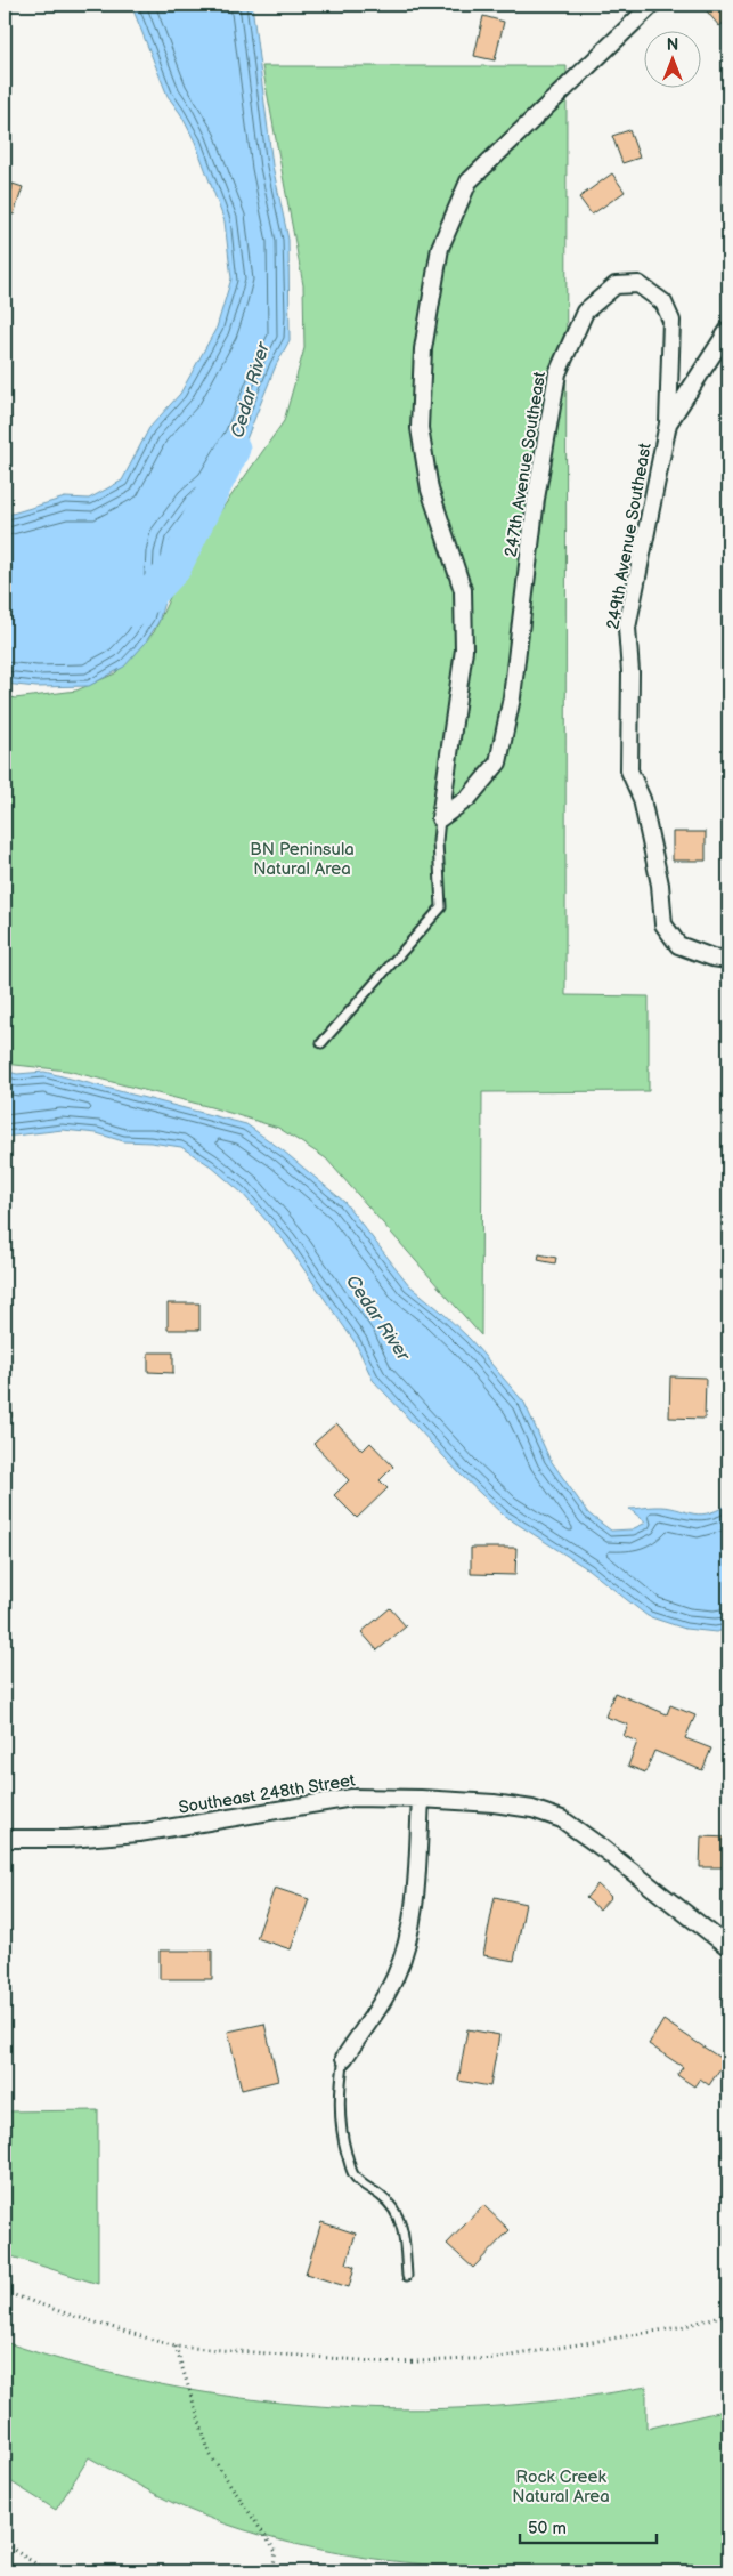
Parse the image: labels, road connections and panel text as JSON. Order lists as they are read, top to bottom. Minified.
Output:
{"streets":{"street":["247th Avenue Southeast","249th Avenue Southeast","Southeast 248th Street"]},"crossings":[["247th Avenue Southeast","249th Avenue Southeast"]],"water":["Cedar River"],"parks":["BN Peninsula Natural Area","Rock Creek Natural Area"],"scale_bar":"50 m","north":"top"}
